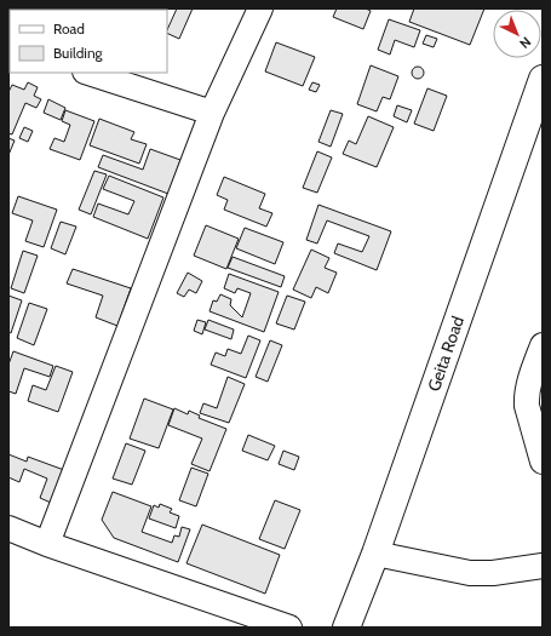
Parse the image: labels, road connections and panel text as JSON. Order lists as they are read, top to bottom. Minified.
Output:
{"streets":{"highway":["Geita Road"]},"legend":["Road","Building"],"north":"bottom right"}
